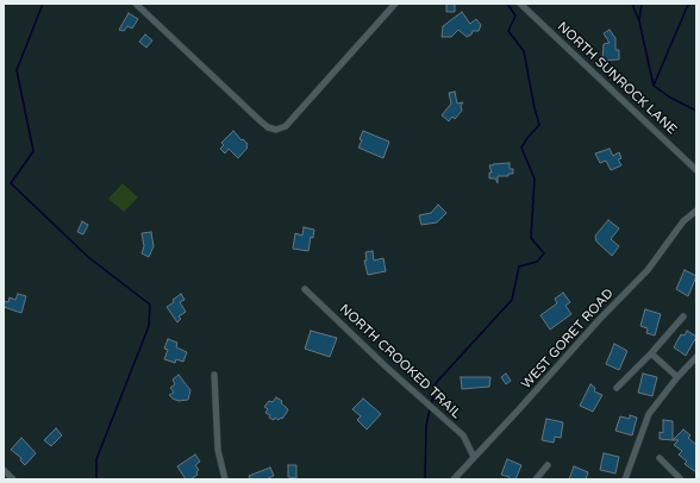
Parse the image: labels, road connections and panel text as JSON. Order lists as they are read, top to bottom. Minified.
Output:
{"streets":{"street":["NORTH SUNROCK LANE","WEST GORET ROAD","NORTH CROOKED TRAIL"]},"crossings":[["WEST GORET ROAD","NORTH CROOKED TRAIL"]]}
